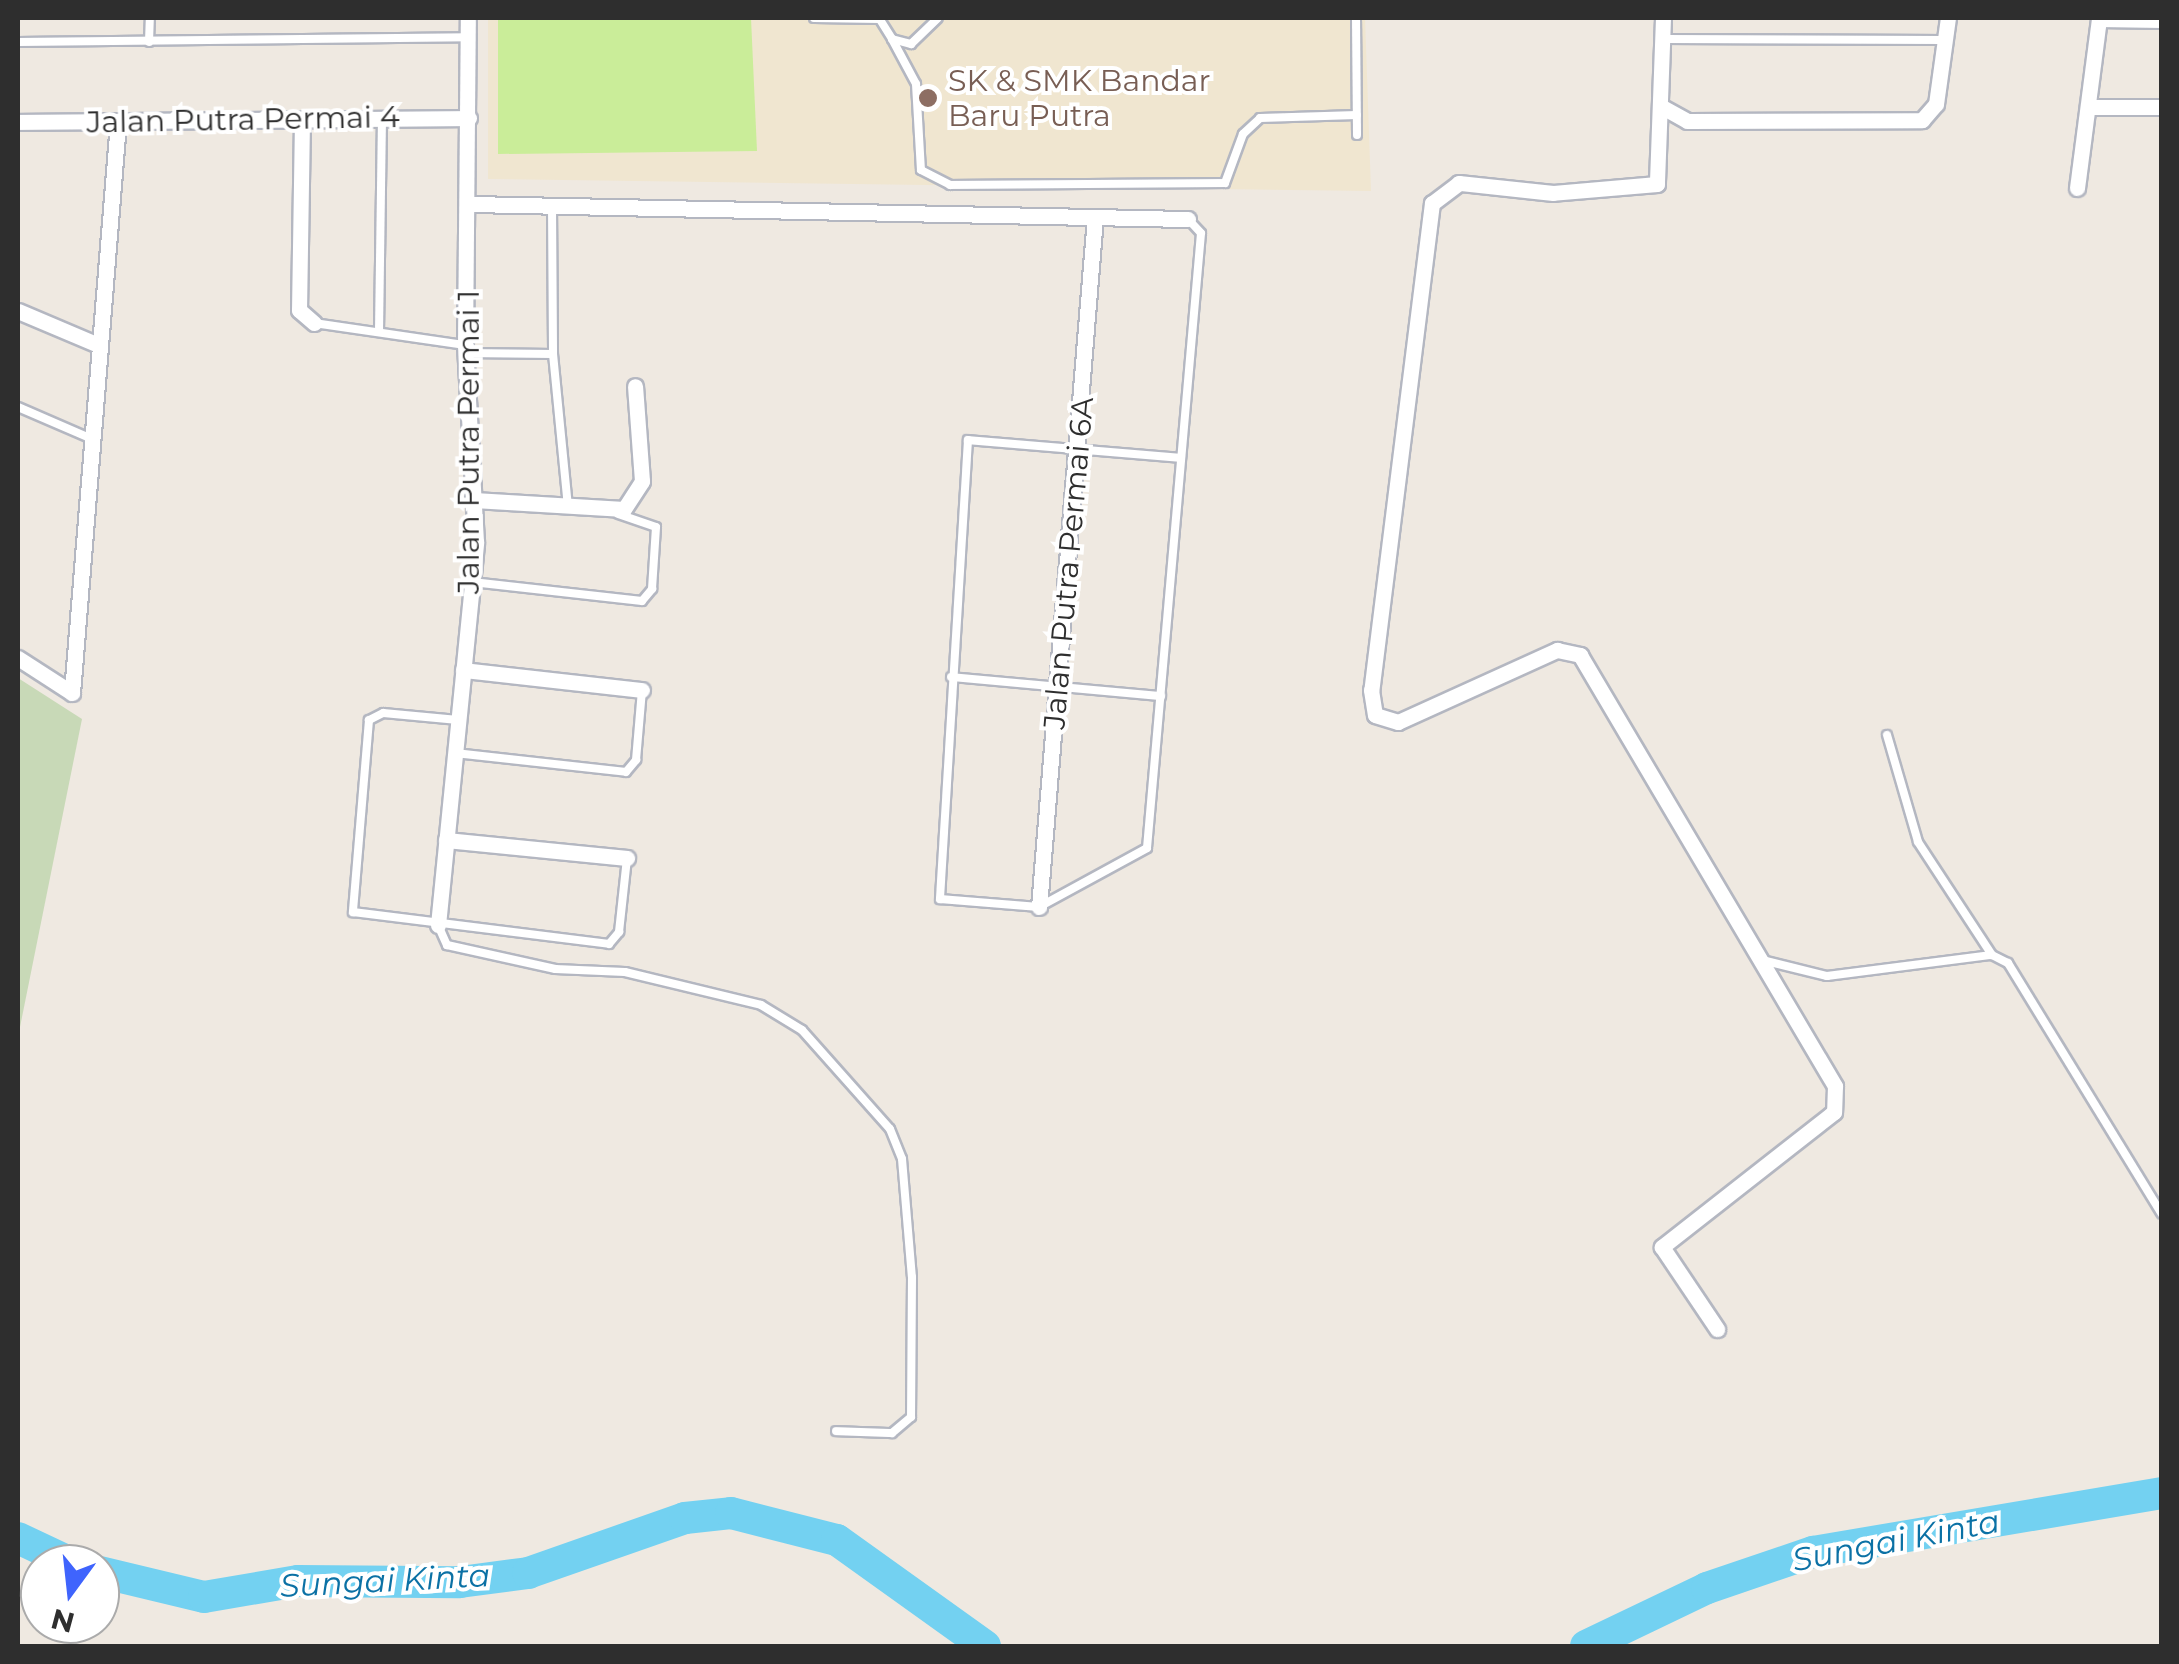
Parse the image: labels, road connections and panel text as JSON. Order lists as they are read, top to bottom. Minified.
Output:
{"streets":{"street":["Jalan Putra Permai 4","Jalan Putra Permai 1","Jalan Putra Permai 6A"]},"crossings":[["Jalan Putra Permai 4","Jalan Putra Permai 1"]],"water":["Sungai Kinta"],"places":["SK & SMK Bandar Baru Putra"],"north":"bottom"}
